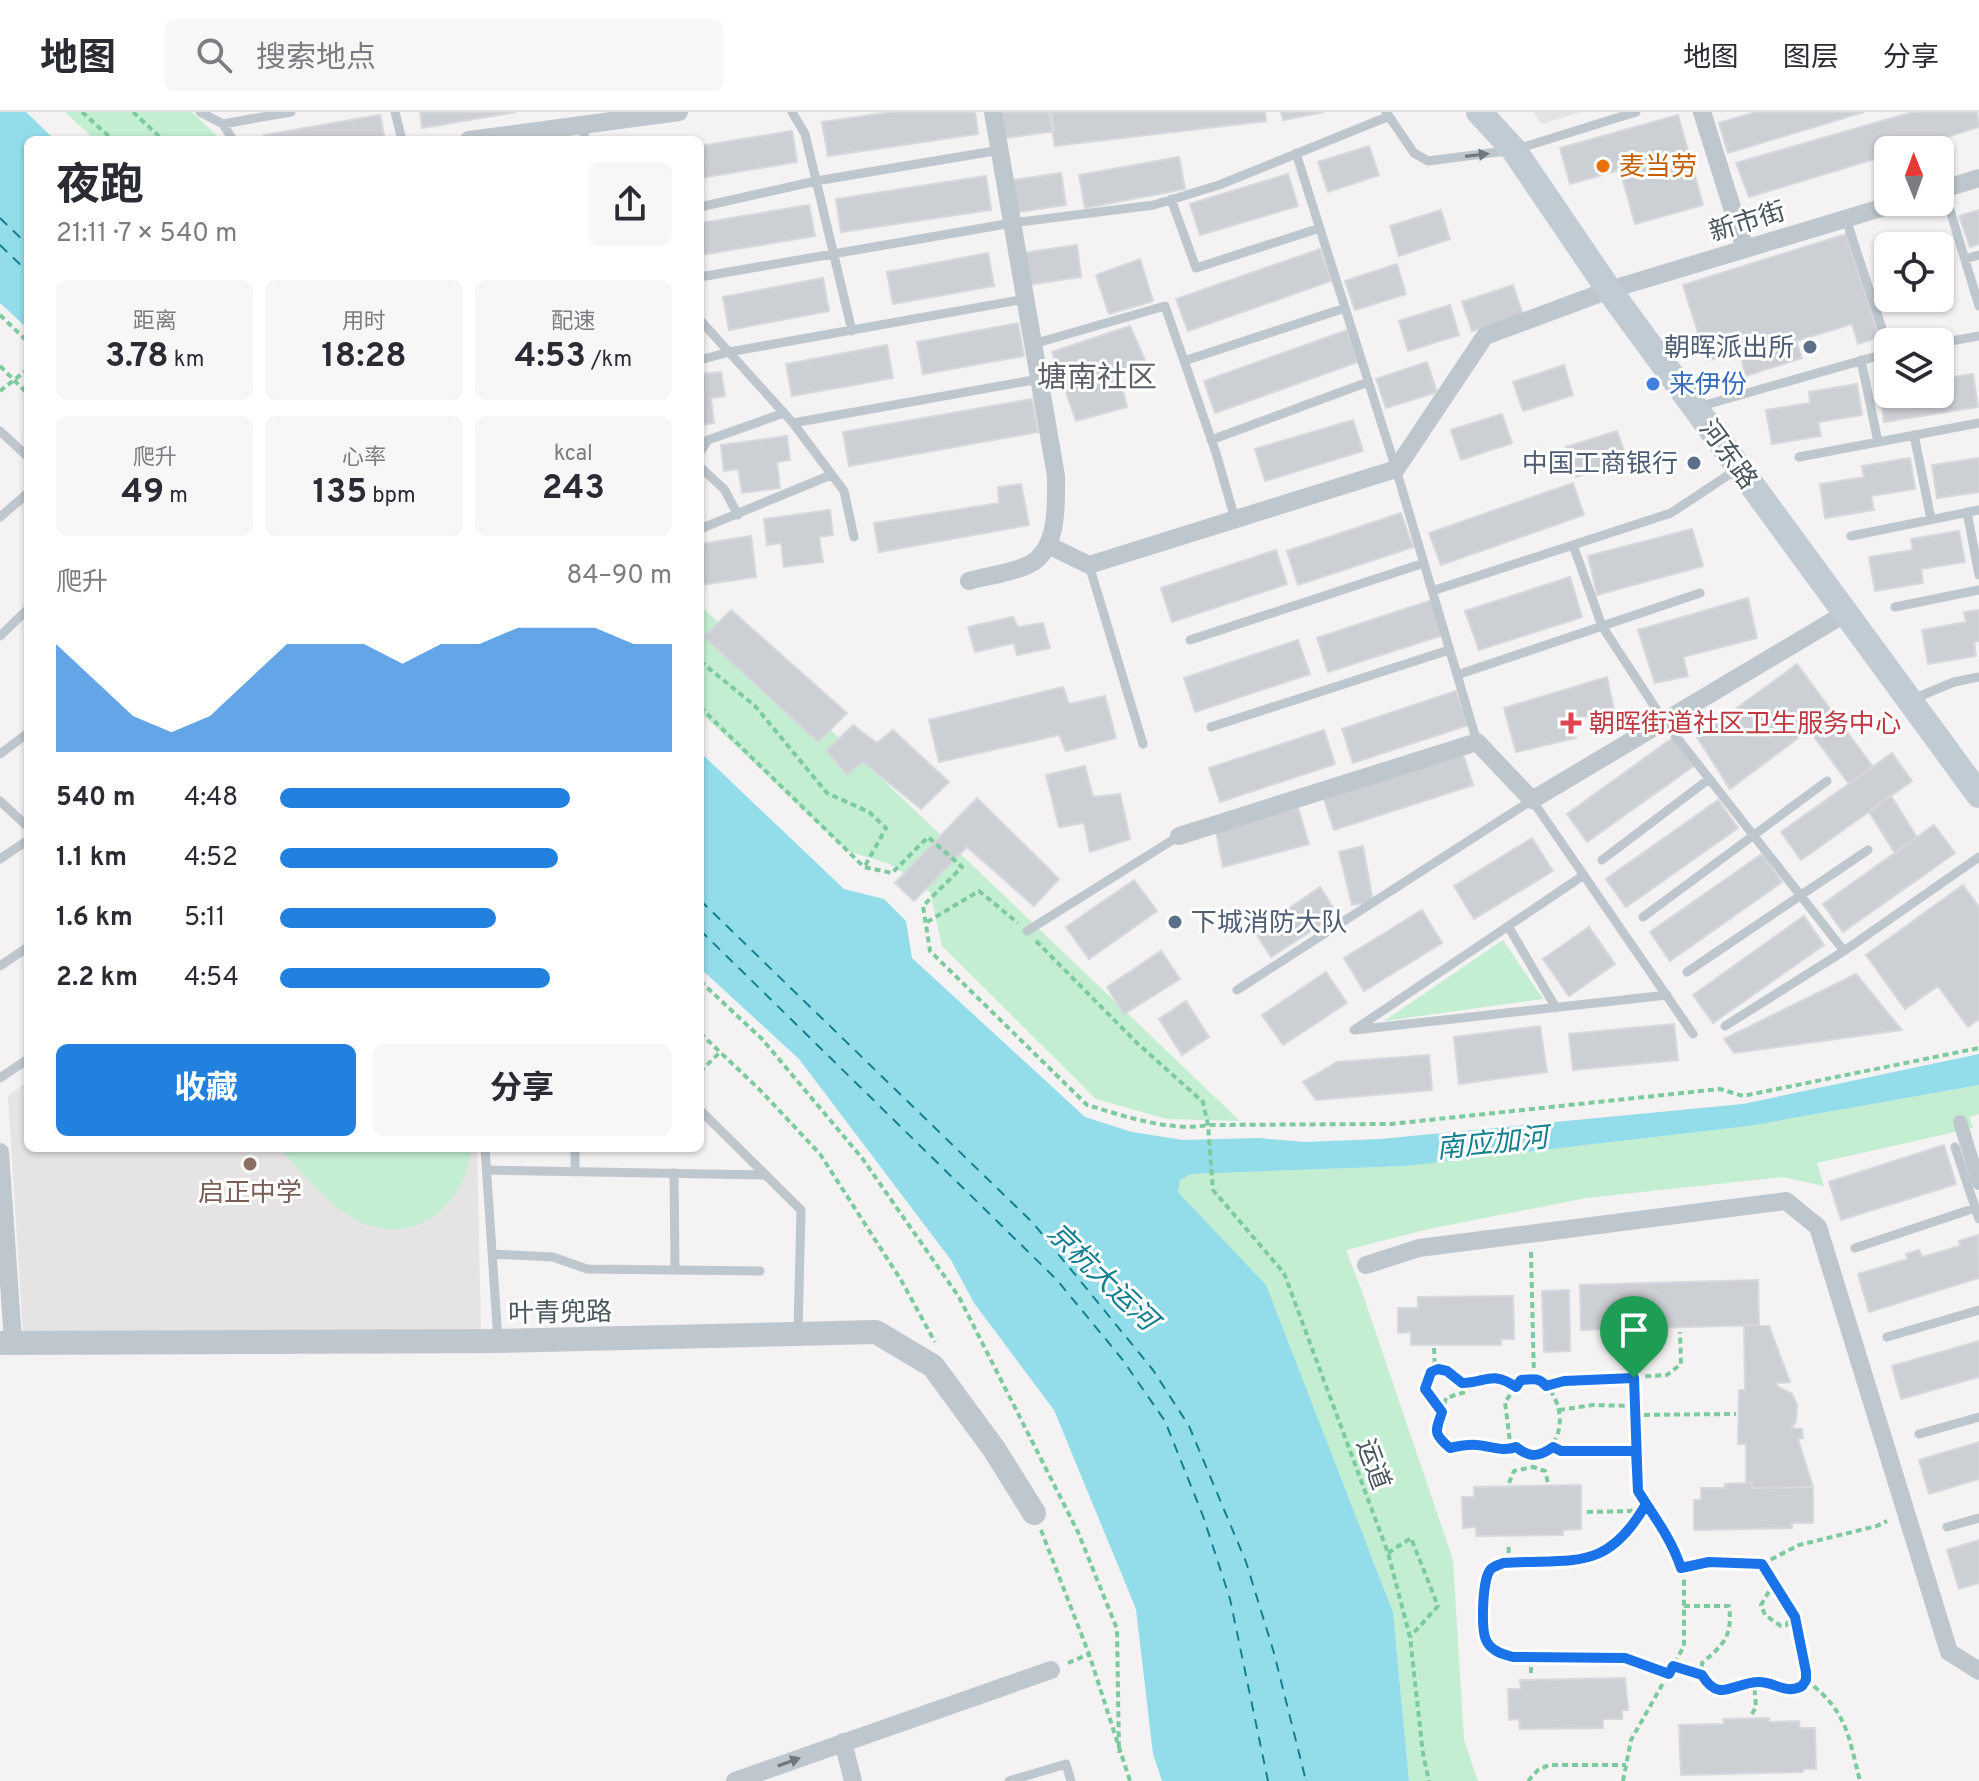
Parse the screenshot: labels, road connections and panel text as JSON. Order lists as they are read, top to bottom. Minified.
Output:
{"streets":{"main road":["河东路"],"street":["新市街","叶青兜路"],"path":["运道"]},"crossings":[["新市街","河东路"]],"districts":["塘南社区"],"water":["南应加河","京杭大运河"],"places":{"other":["麦当劳","朝晖派出所","来伊份","中国工商银行","下城消防大队","启正中学"],"health":["朝晖街道社区卫生服务中心"]},"north":"top","page":{"header":"地图","search":"搜索地点","nav":["地图","图层","分享"],"heading":["夜跑","21:11 · 7 × 540 m"],"stats":[["距离","3.78 km"],["用时","18:28"],["配速","4:53 /km"],["爬升","49 m"],["心率","135 bpm"],["kcal","243"]],"chart":["爬升","84–90 m"],"list":[{"name":"540 m","note":"4:48"},{"name":"1.1 km","note":"4:52"},{"name":"1.6 km","note":"5:11"},{"name":"2.2 km","note":"4:54"}],"buttons":["收藏","分享"]}}
